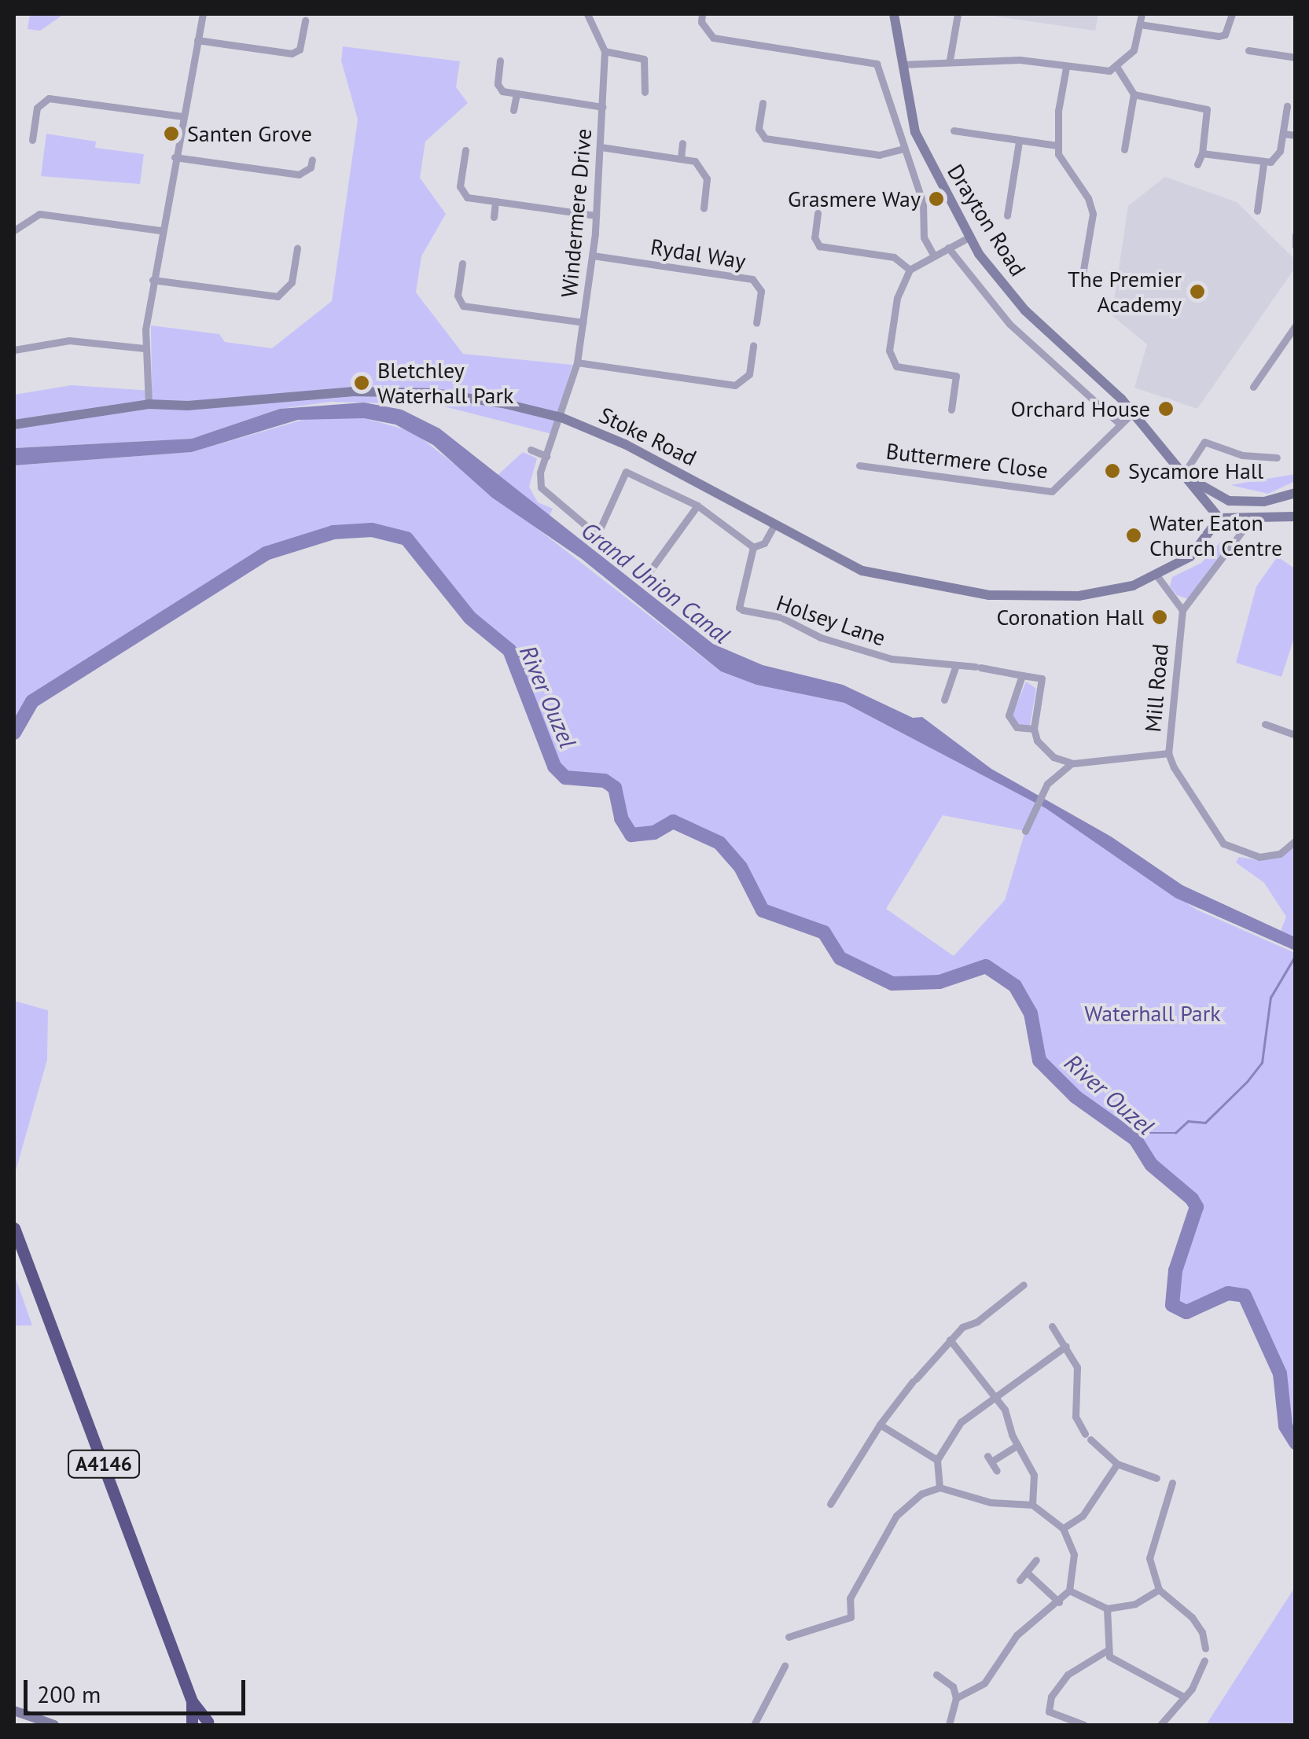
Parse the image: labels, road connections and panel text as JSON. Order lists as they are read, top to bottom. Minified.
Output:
{"streets":{"highway":["A4146"],"street":["Windermere Drive","Drayton Road","Rydal Way","Stoke Road","Buttermere Close","Holsey Lane","Mill Road"]},"crossings":[["Windermere Drive","Rydal Way"],["Windermere Drive","Stoke Road"],["Drayton Road","Stoke Road"],["Drayton Road","Buttermere Close"]],"water":["Grand Union Canal","River Ouzel"],"parks":["Waterhall Park"],"places":["Santen Grove","Grasmere Way","The Premier Academy","Bletchley Waterhall Park","Orchard House","Sycamore Hall","Water Eaton Church Centre","Coronation Hall"],"scale_bar":"200 m"}
